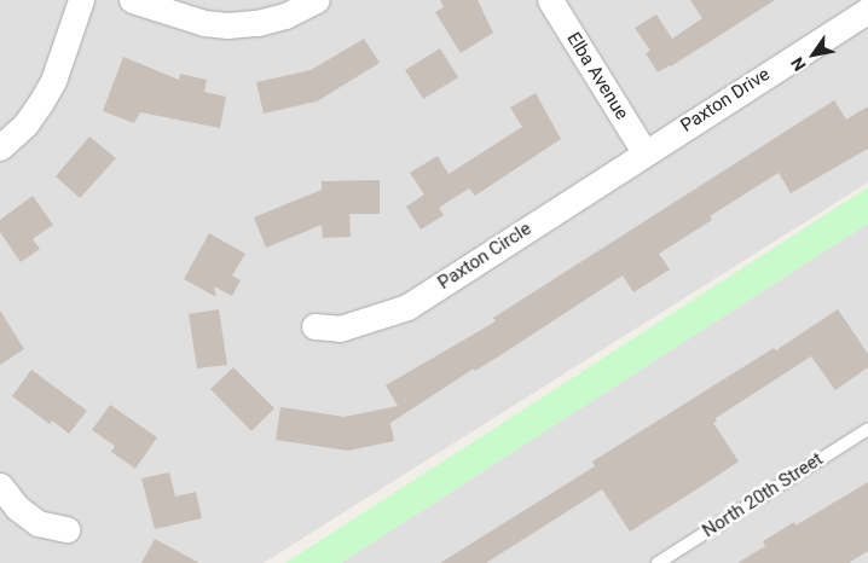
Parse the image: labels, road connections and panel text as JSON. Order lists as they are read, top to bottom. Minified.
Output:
{"streets":{"street":["Elba Avenue","Paxton Drive","Paxton Circle"],"lane":["North 20th Street"]},"crossings":[["Elba Avenue","Paxton Drive"],["Elba Avenue","Paxton Circle"],["Paxton Drive","Paxton Circle"]],"north":"bottom left"}
